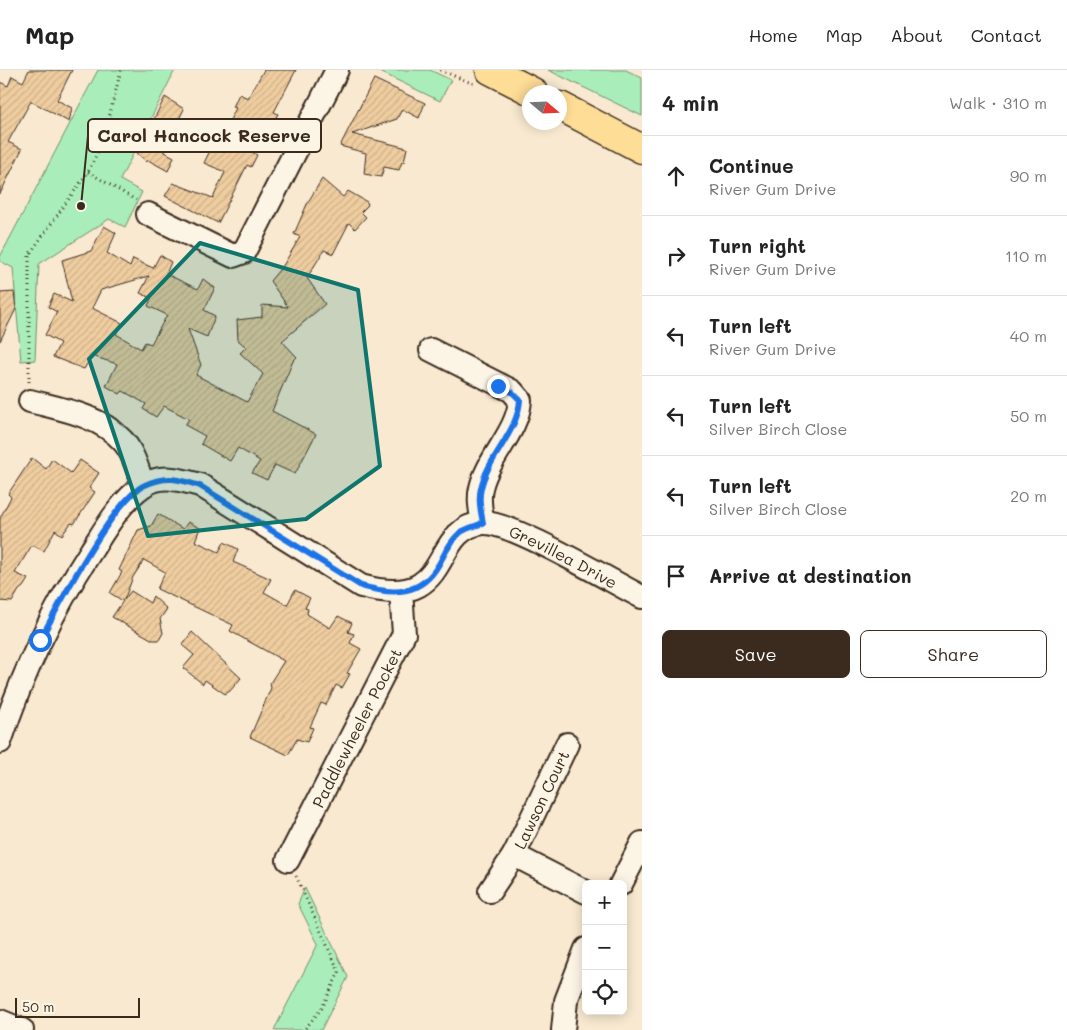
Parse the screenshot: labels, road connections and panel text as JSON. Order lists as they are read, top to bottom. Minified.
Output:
{"streets":{"street":["Grevillea Drive","Paddlewheeler Pocket","Lawson Court"]},"places":["Carol Hancock Reserve"],"scale_bar":"50 m","north":"right","page":{"header":"Map","nav":["Home","Map","About","Contact"],"heading":["4 min","Walk · 310 m"],"list":[["Continue","River Gum Drive","90 m"],["Turn right","River Gum Drive","110 m"],["Turn left","River Gum Drive","40 m"],["Turn left","Silver Birch Close","50 m"],["Turn left","Silver Birch Close","20 m"],"Arrive at destination"],"buttons":["Save","Share"],"map_buttons":["+","−"],"scale":"50 m"}}
